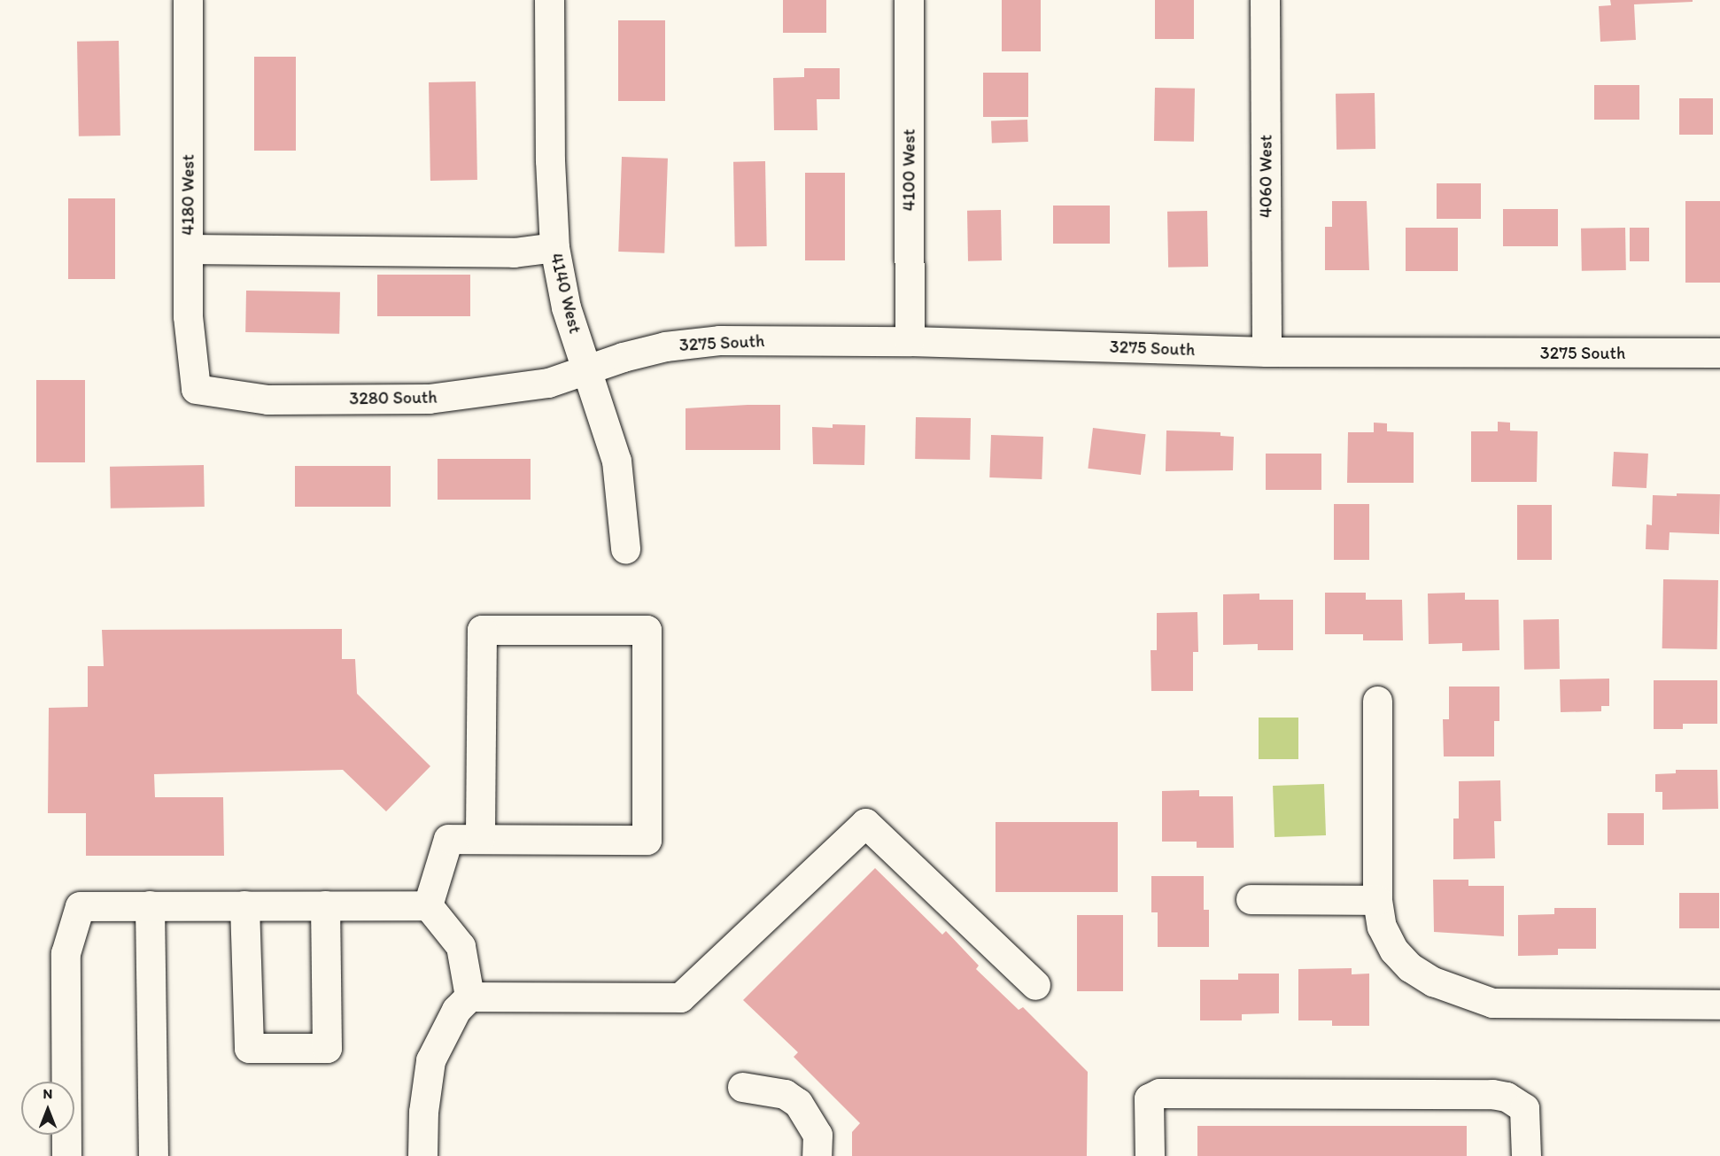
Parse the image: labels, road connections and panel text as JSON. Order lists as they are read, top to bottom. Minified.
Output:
{"streets":{"street":["4100 West","4060 West","4180 West","4140 West","3275 South","3280 South"]},"crossings":[["4100 West","3275 South"],["4060 West","3275 South"],["4180 West","3280 South"],["4140 West","3275 South"],["4140 West","3280 South"],["3275 South","3280 South"]],"north":"top"}
